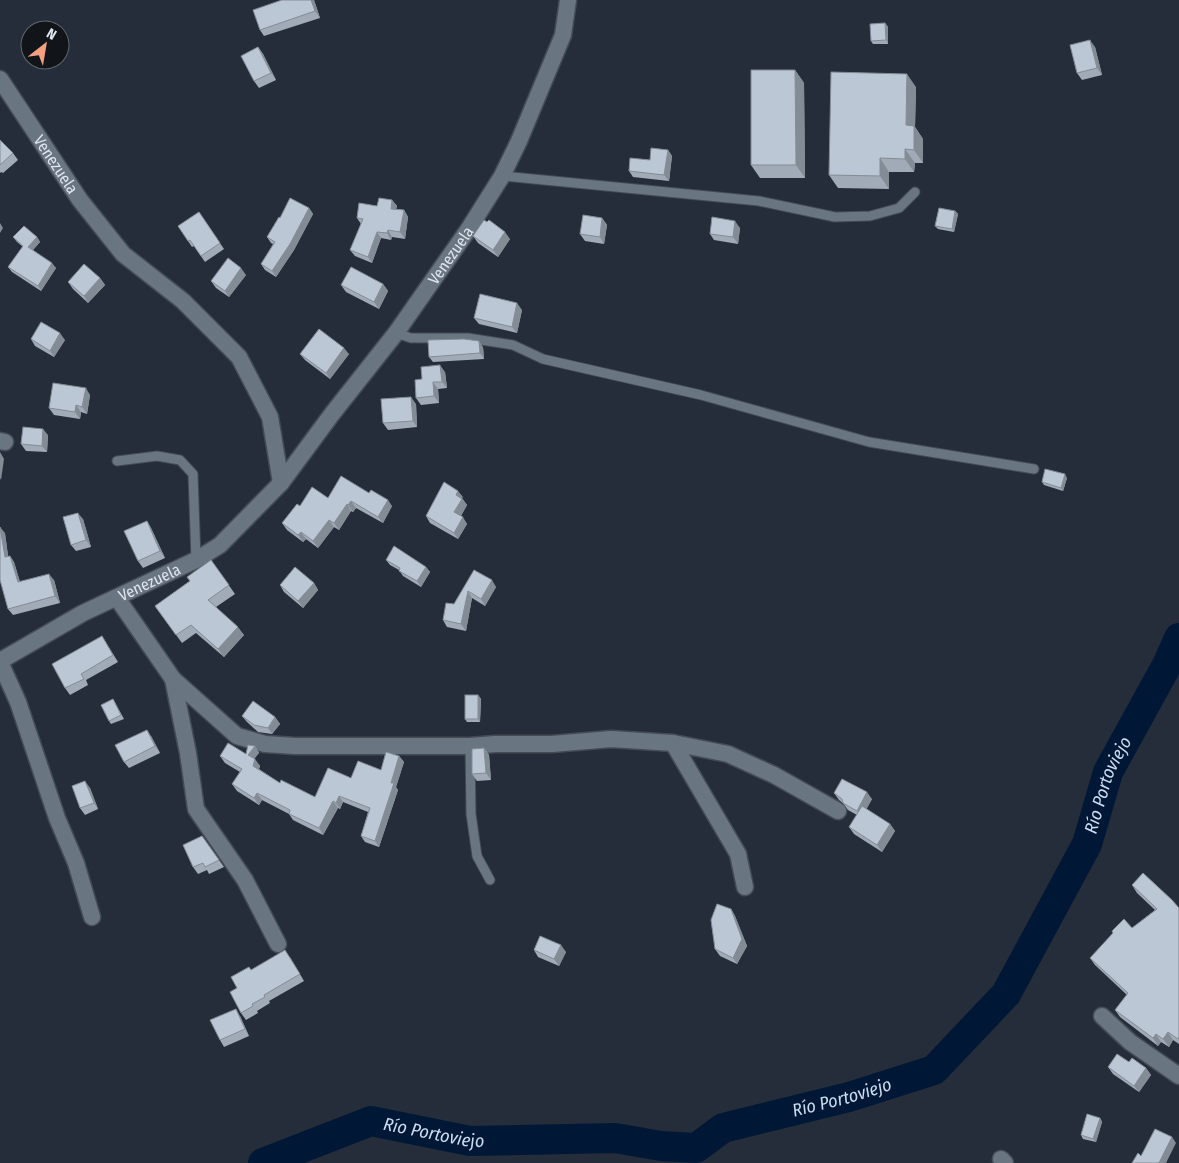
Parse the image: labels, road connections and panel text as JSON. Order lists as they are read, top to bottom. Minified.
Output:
{"streets":{"street":["Venezuela"]},"water":["Río Portoviejo"],"north":"top right"}
